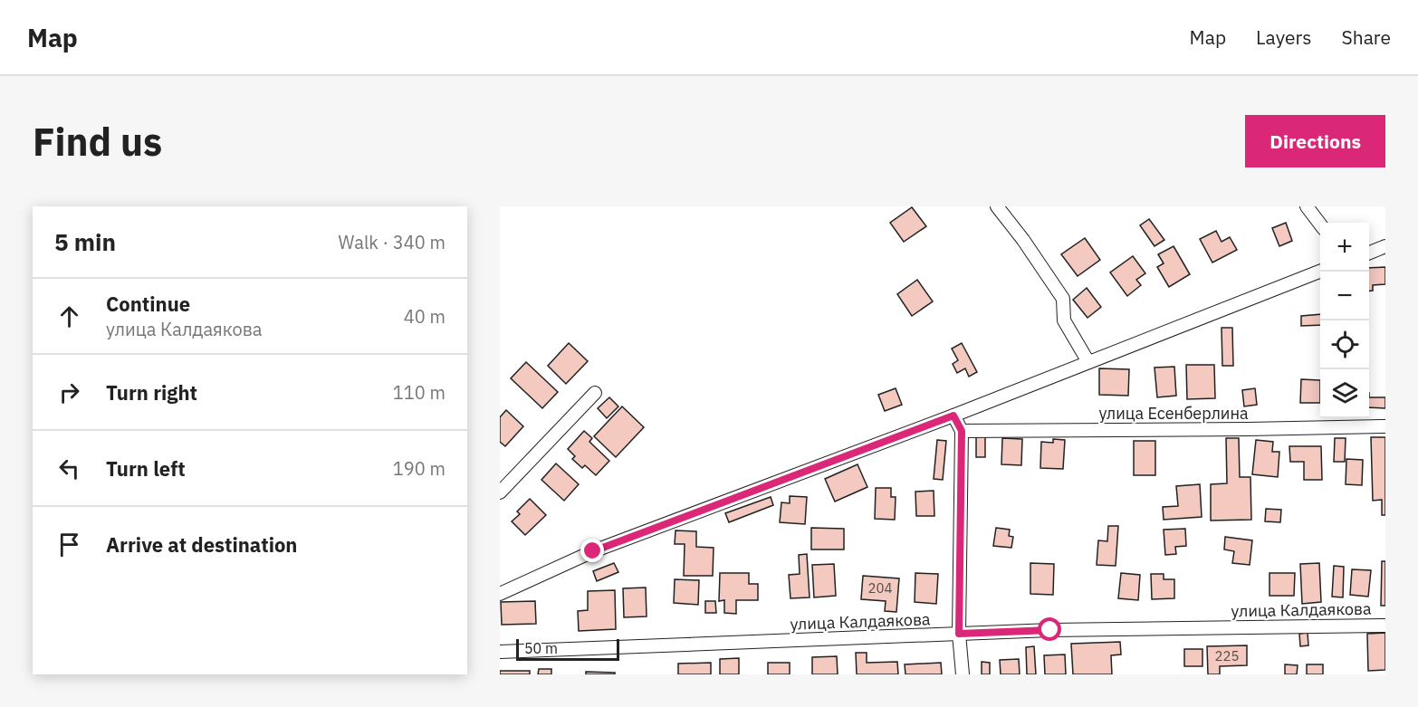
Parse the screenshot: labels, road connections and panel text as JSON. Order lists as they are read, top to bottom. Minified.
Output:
{"streets":{"street":["улица Есенберлина","улица Калдаякова"]},"house_numbers":["204","225"],"scale_bar":"50 m","page":{"header":"Map","nav":["Map","Layers","Share"],"buttons":"Directions","title":"Find us","heading":["5 min","Walk · 340 m"],"map_buttons":["+","−"],"list":[["Continue","улица Калдаякова","40 m"],["Turn right","110 m"],["Turn left","190 m"],"Arrive at destination"],"scale":"50 m"}}
